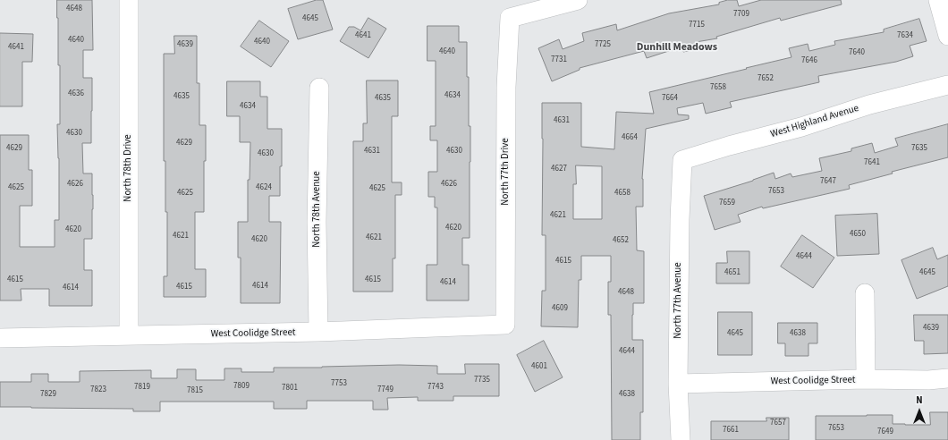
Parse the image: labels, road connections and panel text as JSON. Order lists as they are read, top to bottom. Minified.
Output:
{"streets":{"street":["West Highland Avenue","North 78th Drive","North 77th Drive","North 78th Avenue","North 77th Avenue","West Coolidge Street"]},"crossings":[["West Highland Avenue","North 77th Avenue"],["North 78th Drive","West Coolidge Street"],["North 77th Drive","West Coolidge Street"],["North 78th Avenue","West Coolidge Street"],["North 77th Avenue","West Coolidge Street"]],"districts":["Dunhill Meadows"],"house_numbers":["4648","7709","4645","7715","4641","7634","4640","4640","4639","7725","4641","4640","7640","7731","7646","7652","7658","4636","4634","4635","4635","7664","4634","4631","4630","4664","4629","4629","7635","4631","4630","4630","7641","4627","7647","4626","4626","4625","4624","4625","7653","4625","4658","7659","4621","4620","4620","4650","4621","4621","4620","4652","4644","4615","4651","4645","4615","4615","4614","4614","4615","4614","4648","4609","4639","4645","4638","4644","4601","7735","7753","7809","7819","7743","7801","7823","7749","7815","7829","4638","7657","7653","7661","7649"],"north":"top"}
